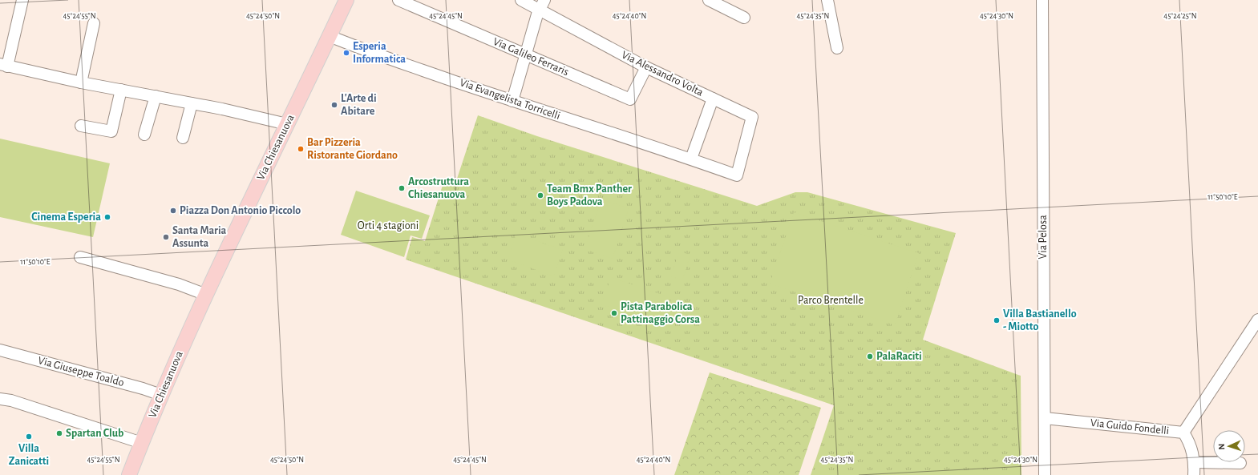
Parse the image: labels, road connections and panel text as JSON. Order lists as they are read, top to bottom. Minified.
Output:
{"streets":{"main road":["Via Chiesanuova"],"street":["Via Galileo Ferraris","Via Alessandro Volta","Via Evangelista Torricelli","Via Pelosa","Via Giuseppe Toaldo","Via Guido Fondelli"]},"crossings":[["Via Galileo Ferraris","Via Alessandro Volta"],["Via Alessandro Volta","Via Evangelista Torricelli"],["Via Evangelista Torricelli","Via Chiesanuova"],["Via Chiesanuova","Via Giuseppe Toaldo"],["Via Pelosa","Via Guido Fondelli"]],"parks":["Orti 4 stagioni","Parco Brentelle"],"places":["Esperia Informatica","L'Arte di Abitare","Bar Pizzeria Ristorante Giordano","Arcostruttura Chiesanuova","Team Bmx Panther Boys Padova","Piazza Don Antonio Piccolo","Cinema Esperia","Santa Maria Assunta","Pista Parabolica Pattinaggio Corsa","Villa Bastianello - Miotto","PalaRaciti","Spartan Club","Villa Zanicatti"],"north":"left","coordinates":["45°24'55\"N","45°24'50\"N","45°24'45\"N","45°24'40\"N","45°24'35\"N","45°24'30\"N","45°24'25\"N","11°50'10\"E"]}
